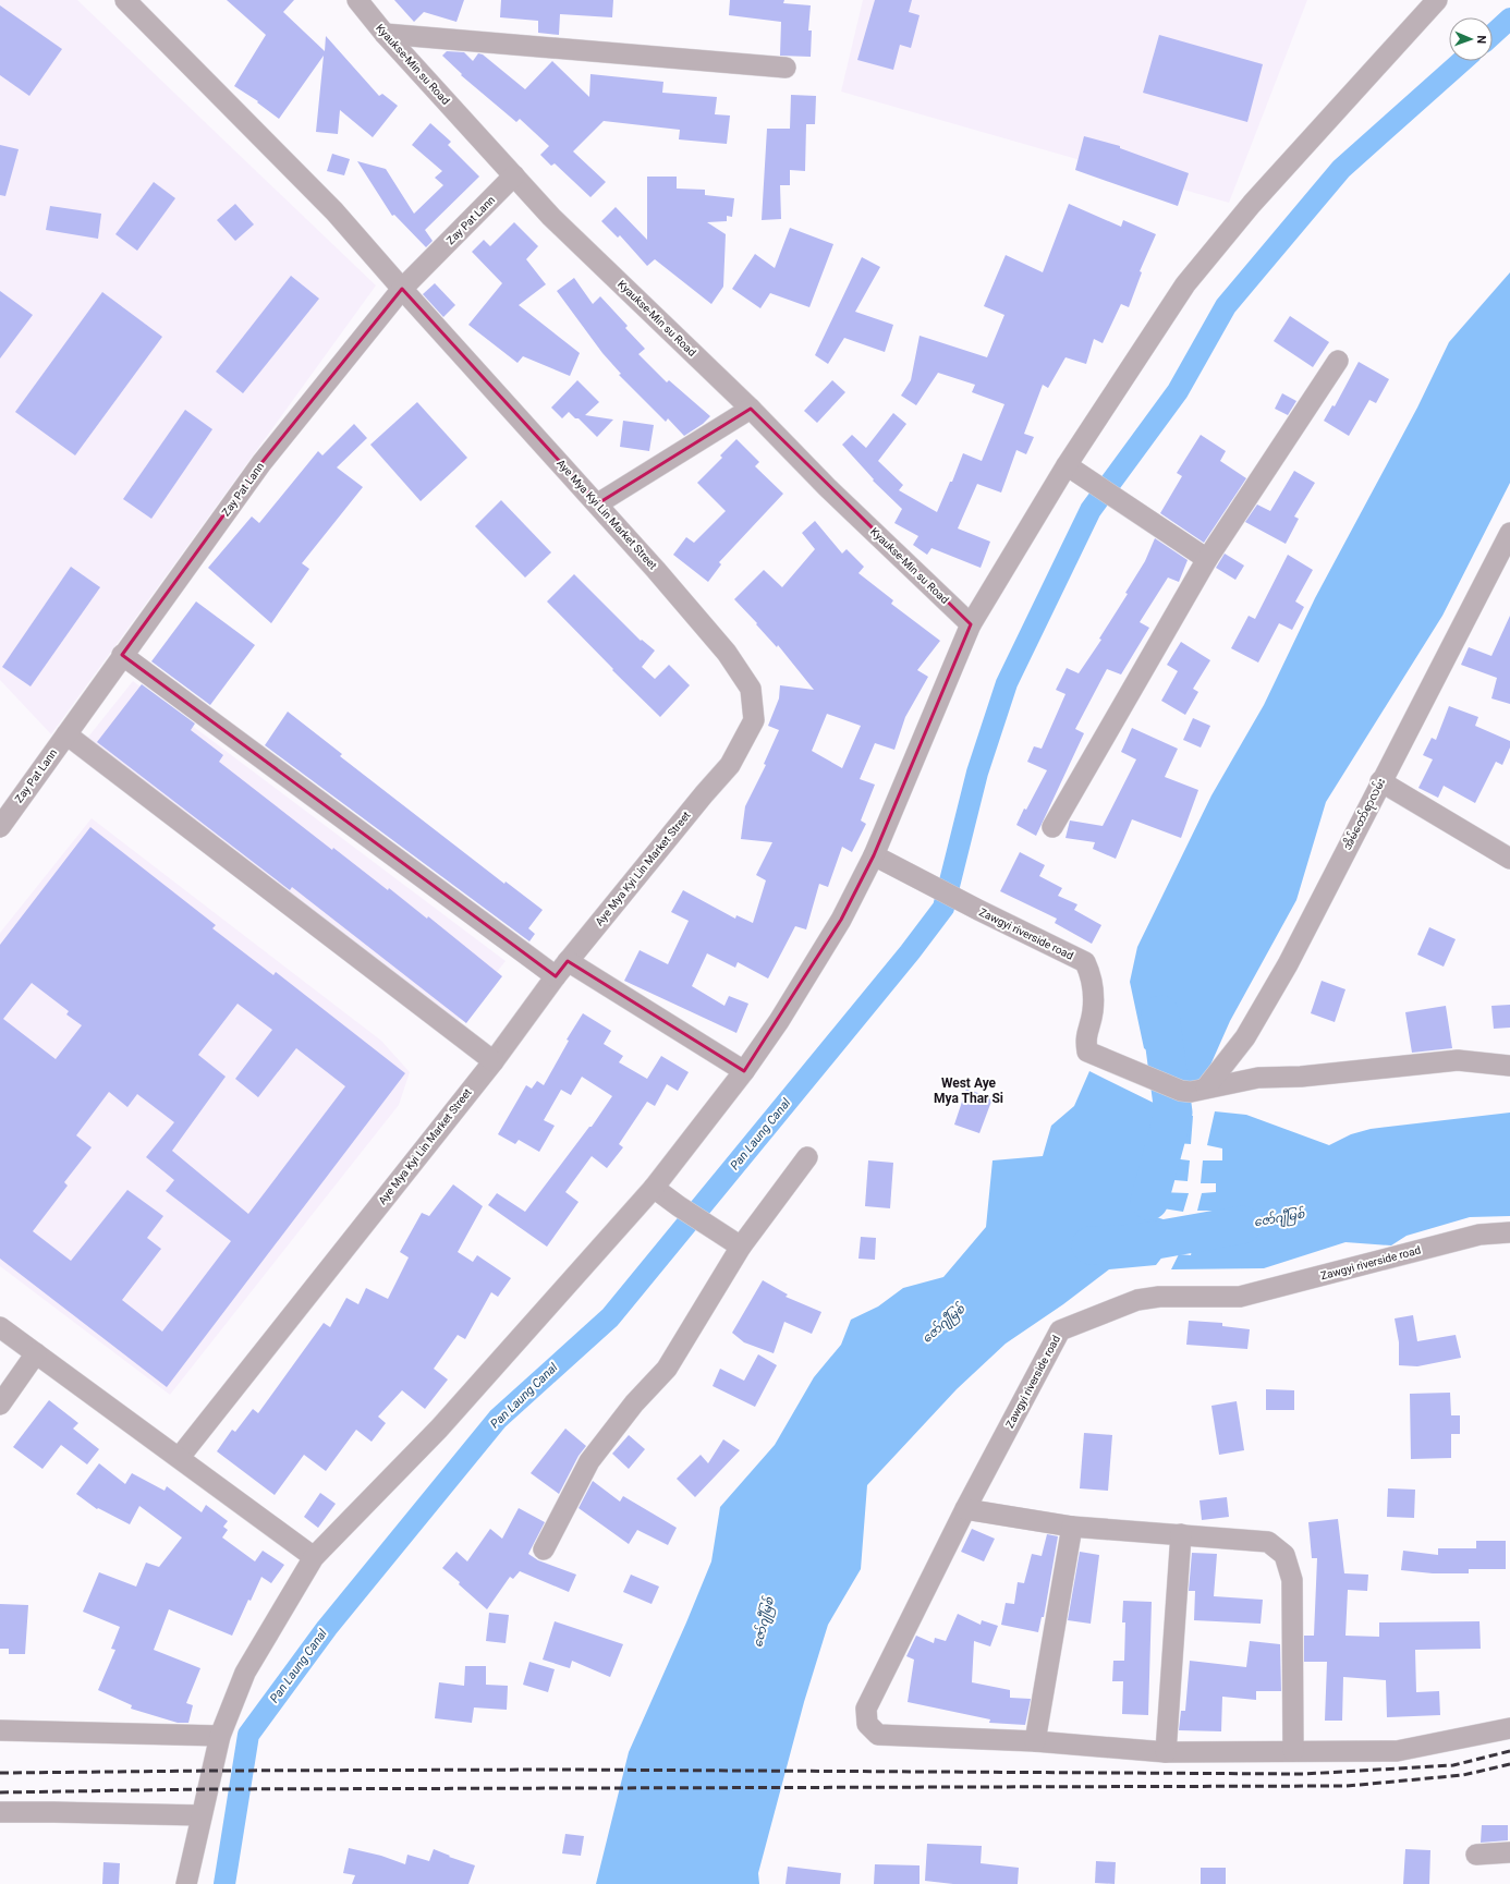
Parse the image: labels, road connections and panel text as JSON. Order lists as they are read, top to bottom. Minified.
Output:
{"streets":{"street":["Kyaukse-Min su Road","Zay Pat Lann","Aye Mya Kyi Lin Market Street","အိမ်တော်ရာလမ်း","Zawgyi riverside road"]},"crossings":[["Kyaukse-Min su Road","Zay Pat Lann"],["Zay Pat Lann","Aye Mya Kyi Lin Market Street"],["အိမ်တော်ရာလမ်း","Zawgyi riverside road"]],"districts":["West Aye Mya Thar Si"],"water":["Pan Laung Canal","ဇော်ဂျီမြစ်"],"north":"right"}
